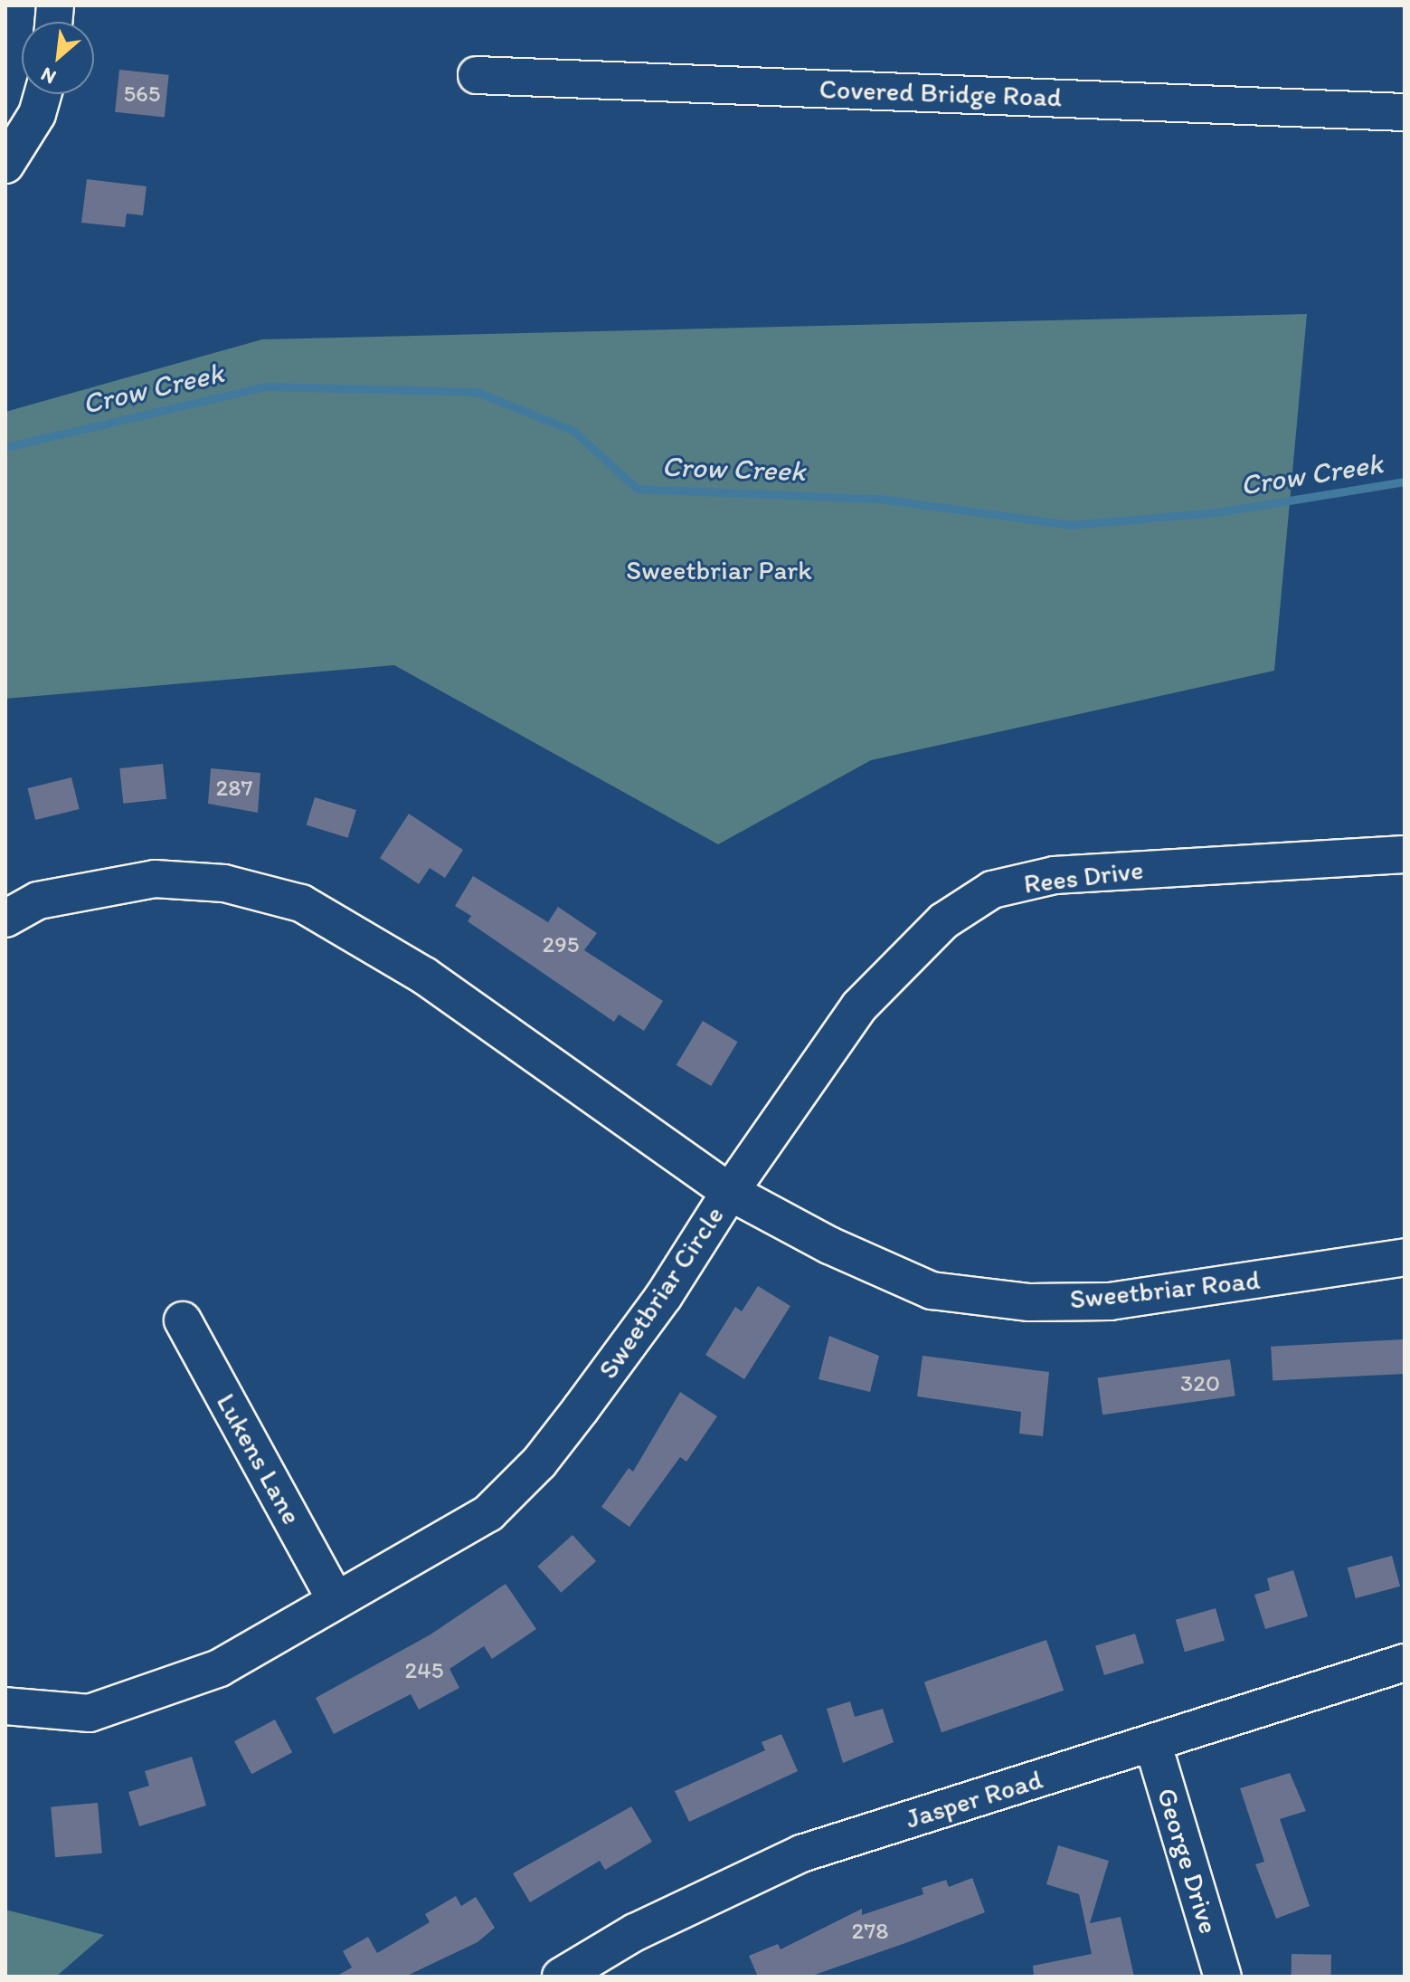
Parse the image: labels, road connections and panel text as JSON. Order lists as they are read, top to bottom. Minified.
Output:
{"streets":{"street":["Covered Bridge Road","Rees Drive","Sweetbriar Road","Sweetbriar Circle","Lukens Lane","Jasper Road","George Drive"]},"crossings":[["Rees Drive","Sweetbriar Road"],["Rees Drive","Sweetbriar Circle"],["Sweetbriar Road","Sweetbriar Circle"],["Sweetbriar Circle","Lukens Lane"],["Jasper Road","George Drive"]],"water":["Crow Creek"],"parks":["Sweetbriar Park"],"house_numbers":["565","287","295","320","245","278"],"north":"bottom left"}
